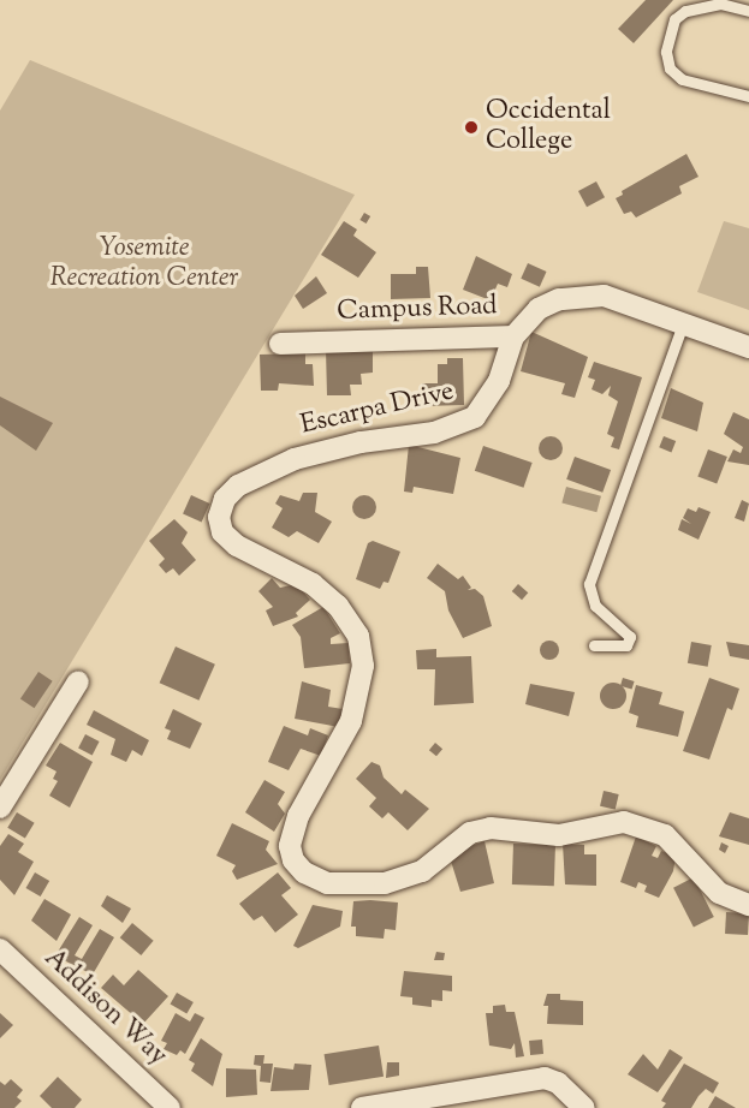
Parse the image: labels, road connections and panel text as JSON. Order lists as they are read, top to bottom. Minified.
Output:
{"streets":{"street":["Campus Road","Escarpa Drive","Addison Way"]},"crossings":[["Campus Road","Escarpa Drive"]],"parks":["Yosemite Recreation Center"],"places":["Occidental College"]}
